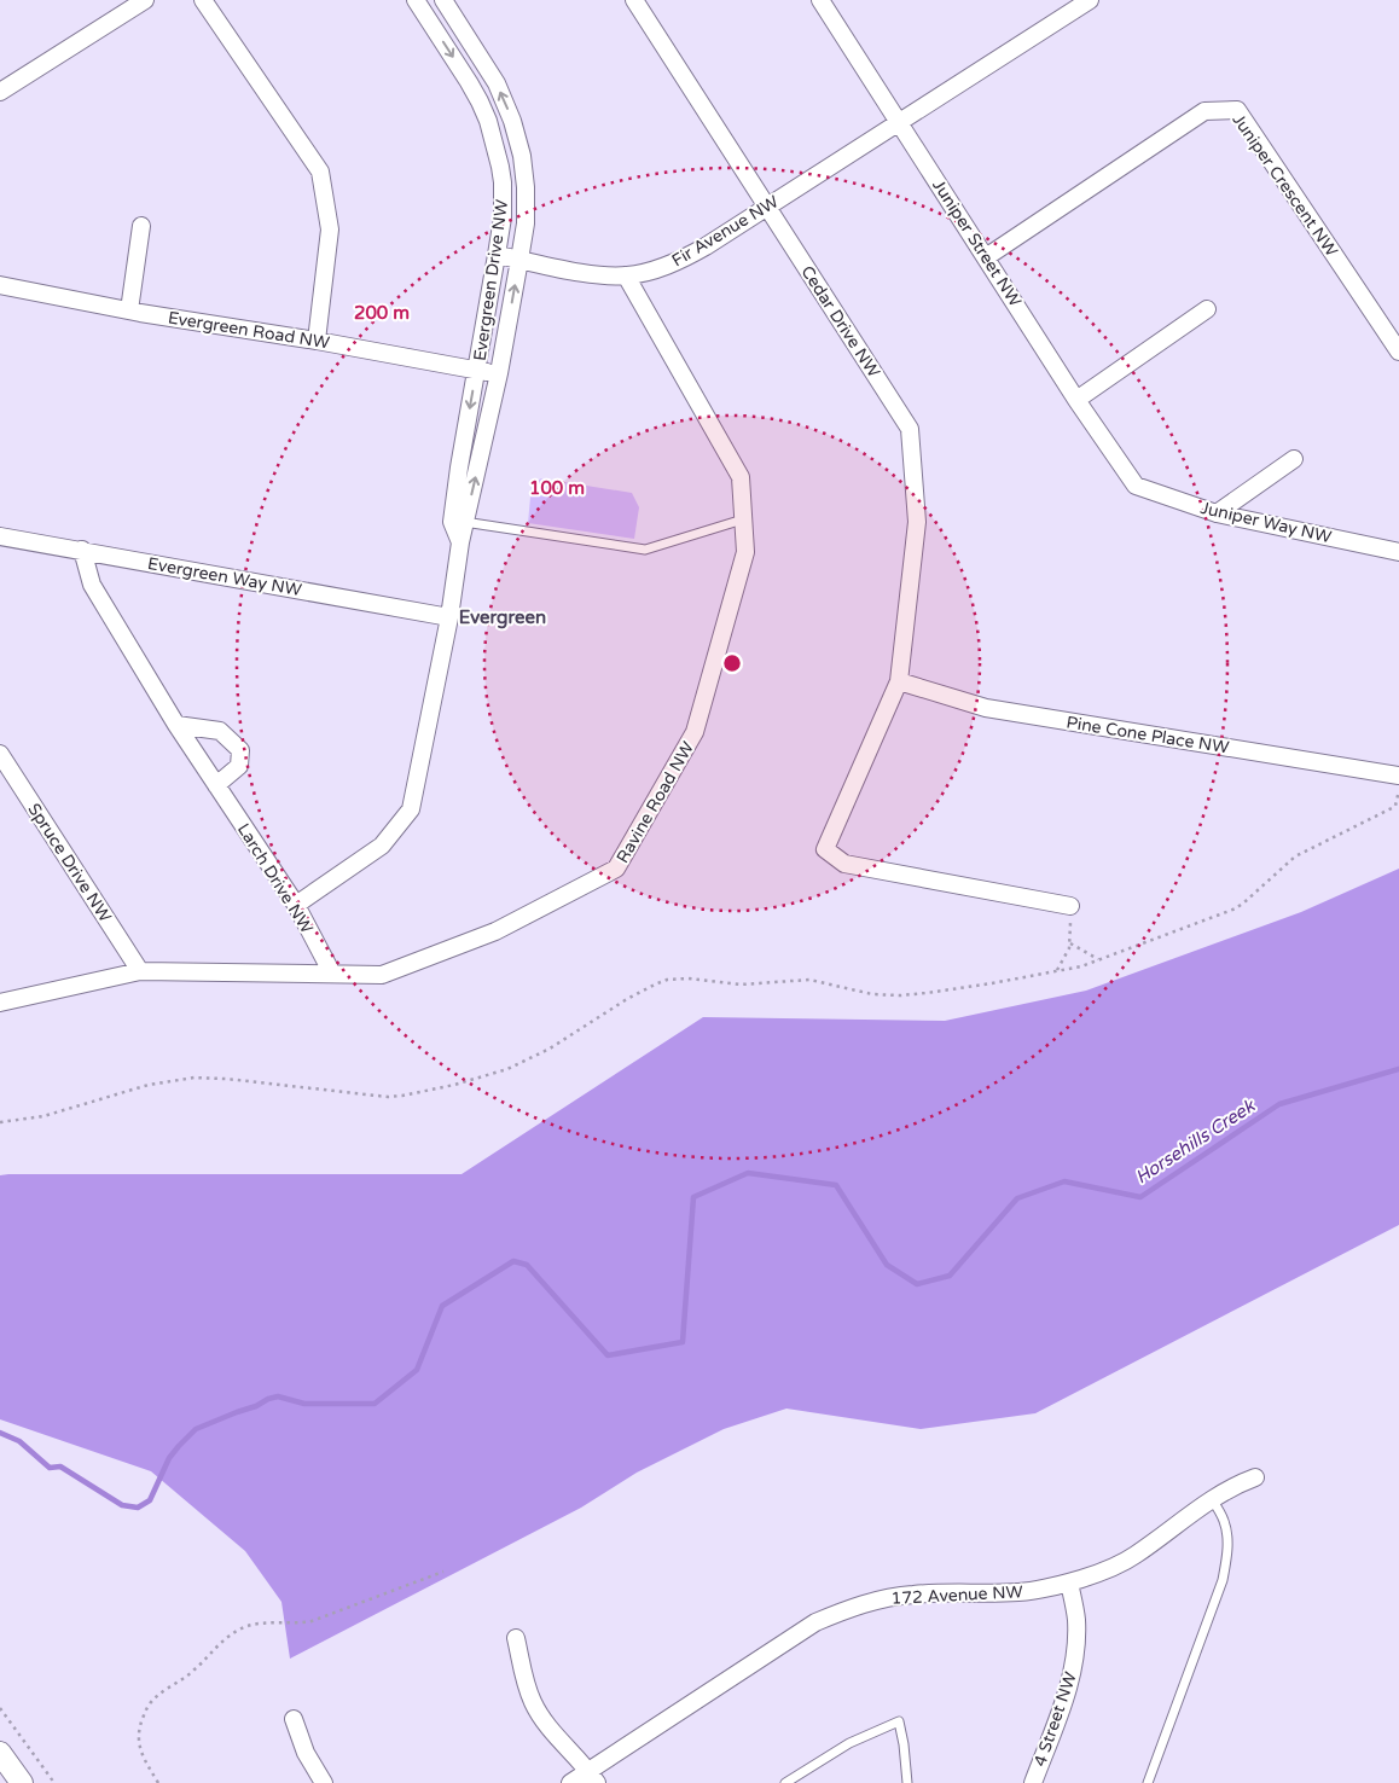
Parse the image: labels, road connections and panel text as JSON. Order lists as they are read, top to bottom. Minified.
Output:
{"streets":{"street":["Juniper Crescent NW","Fir Avenue NW","Juniper Street NW","Evergreen Drive NW","Cedar Drive NW","Evergreen Road NW","Juniper Way NW","Evergreen Way NW","Pine Cone Place NW","Ravine Road NW","Spruce Drive NW","Larch Drive NW","172 Avenue NW","4 Street NW"]},"crossings":[["Juniper Crescent NW","Juniper Street NW"],["Fir Avenue NW","Juniper Street NW"],["Fir Avenue NW","Evergreen Drive NW"],["Fir Avenue NW","Cedar Drive NW"],["Fir Avenue NW","Ravine Road NW"],["Juniper Street NW","Juniper Way NW"],["Evergreen Drive NW","Evergreen Road NW"],["Evergreen Drive NW","Evergreen Way NW"],["Evergreen Drive NW","Larch Drive NW"],["Cedar Drive NW","Pine Cone Place NW"],["Evergreen Way NW","Larch Drive NW"],["Ravine Road NW","Spruce Drive NW"],["Ravine Road NW","Larch Drive NW"],["172 Avenue NW","4 Street NW"]],"districts":["Evergreen"],"water":["Horsehills Creek"],"rings":["200 m","100 m"]}
